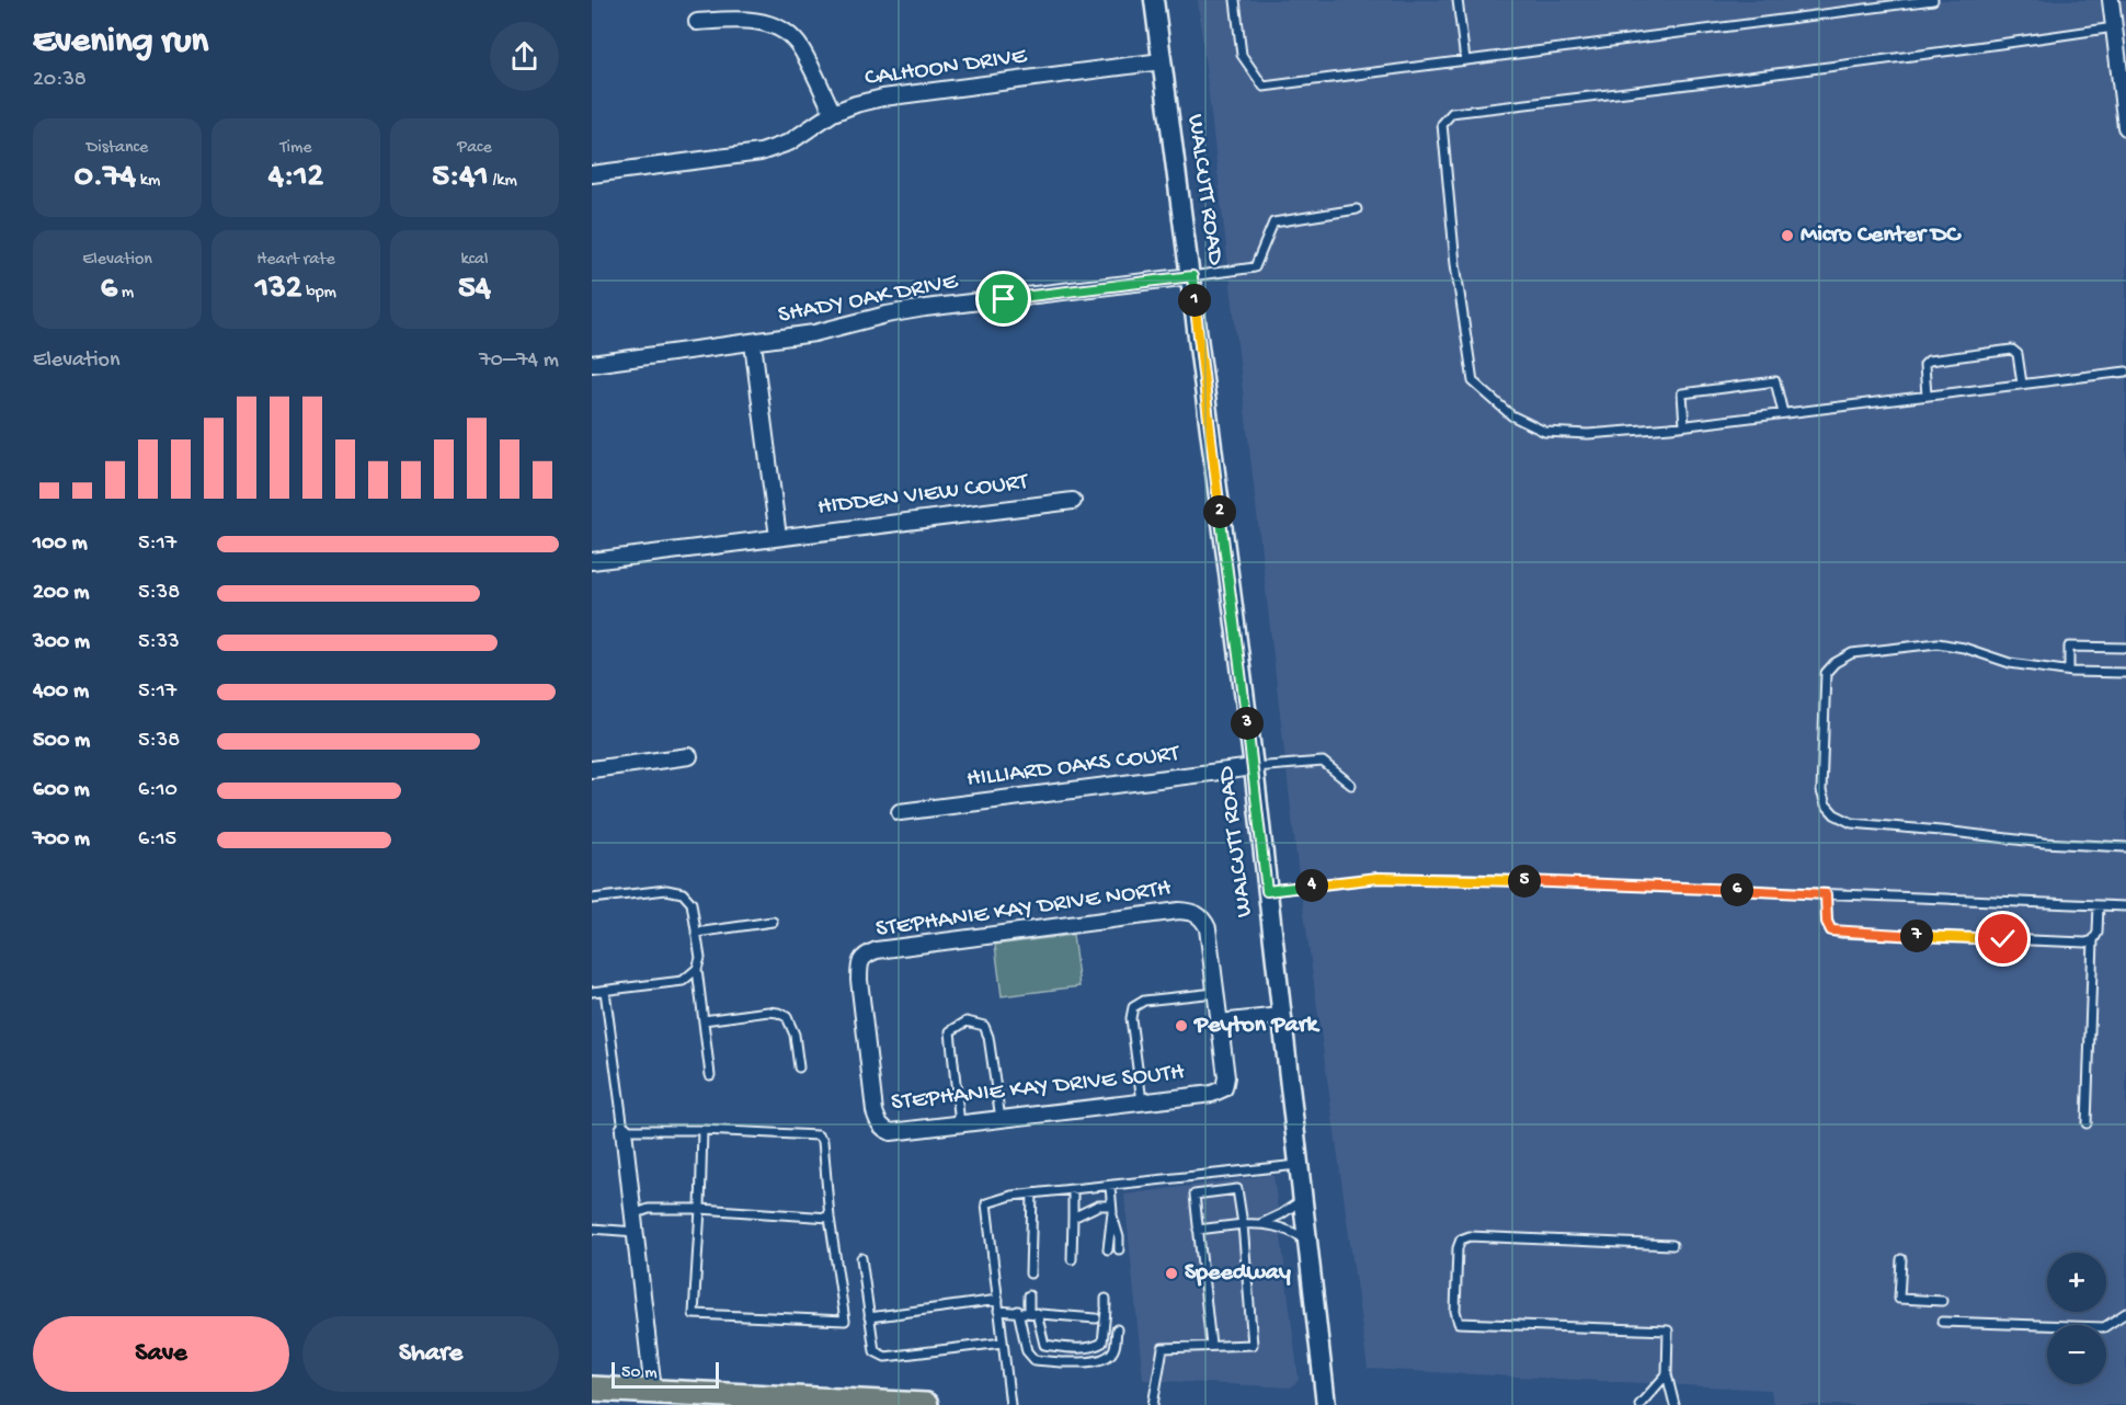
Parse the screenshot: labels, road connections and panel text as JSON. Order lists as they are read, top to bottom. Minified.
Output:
{"streets":{"street":["CALHOON DRIVE","WALCUTT ROAD","SHADY OAK DRIVE","HIDDEN VIEW COURT","HILLIARD OAKS COURT","STEPHANIE KAY DRIVE NORTH","STEPHANIE KAY DRIVE SOUTH"]},"crossings":[["CALHOON DRIVE","WALCUTT ROAD"],["WALCUTT ROAD","SHADY OAK DRIVE"],["WALCUTT ROAD","HILLIARD OAKS COURT"],["STEPHANIE KAY DRIVE NORTH","STEPHANIE KAY DRIVE SOUTH"]],"places":["Micro Center DC","Peyton Park","Speedway"],"scale_bar":"50 m","page":{"heading":["Evening run","20:38"],"stats":[["Distance","0.74 km"],["Time","4:12"],["Pace","5:41 /km"],["Elevation","6 m"],["Heart rate","132 bpm"],["kcal","54"]],"pins":["1","2","3","5","4","6","7"],"chart":["Elevation","70–74 m"],"list":[{"name":"100 m","note":"5:17"},{"name":"200 m","note":"5:38"},{"name":"300 m","note":"5:33"},{"name":"400 m","note":"5:17"},{"name":"500 m","note":"5:38"},{"name":"600 m","note":"6:10"},{"name":"700 m","note":"6:15"}],"map_buttons":["+","−"],"buttons":["Save","Share"],"scale":"50 m"}}
